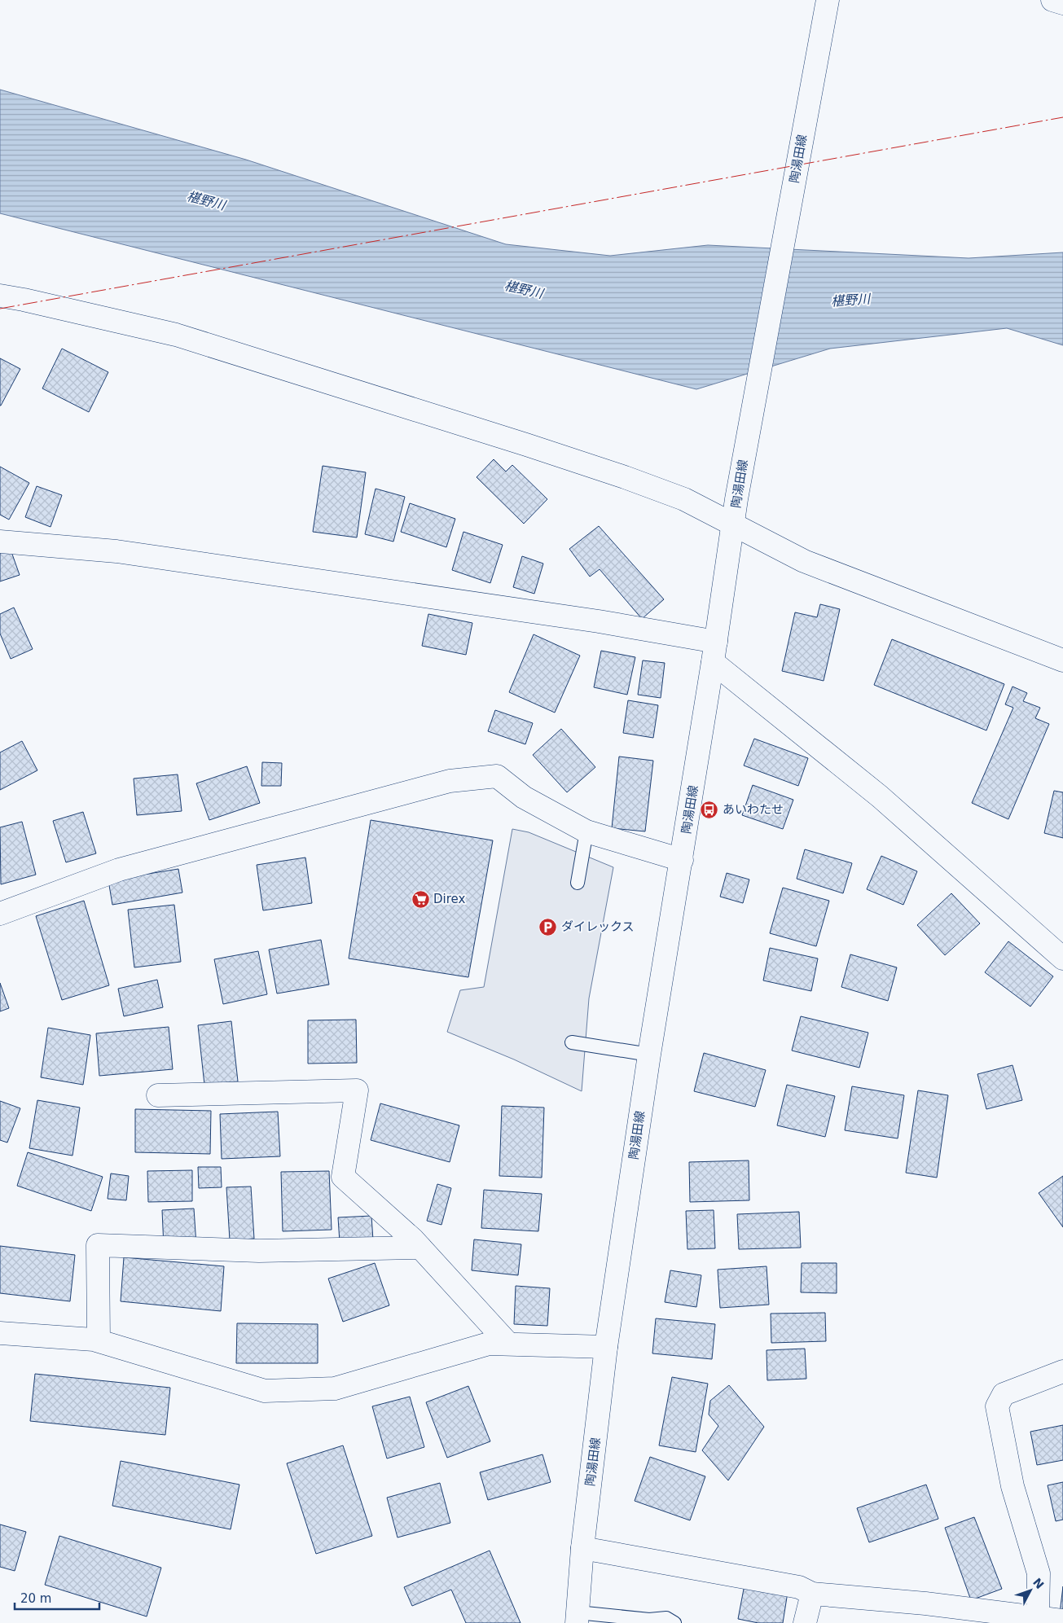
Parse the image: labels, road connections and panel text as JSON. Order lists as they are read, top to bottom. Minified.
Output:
{"streets":{"street":["陶湯田線"]},"water":["椹野川"],"places":{"bus stop":["あいわたせ"],"supermarket":["Direx"],"parking":["ダイレックス"]},"scale_bar":"20 m","north":"top right"}
